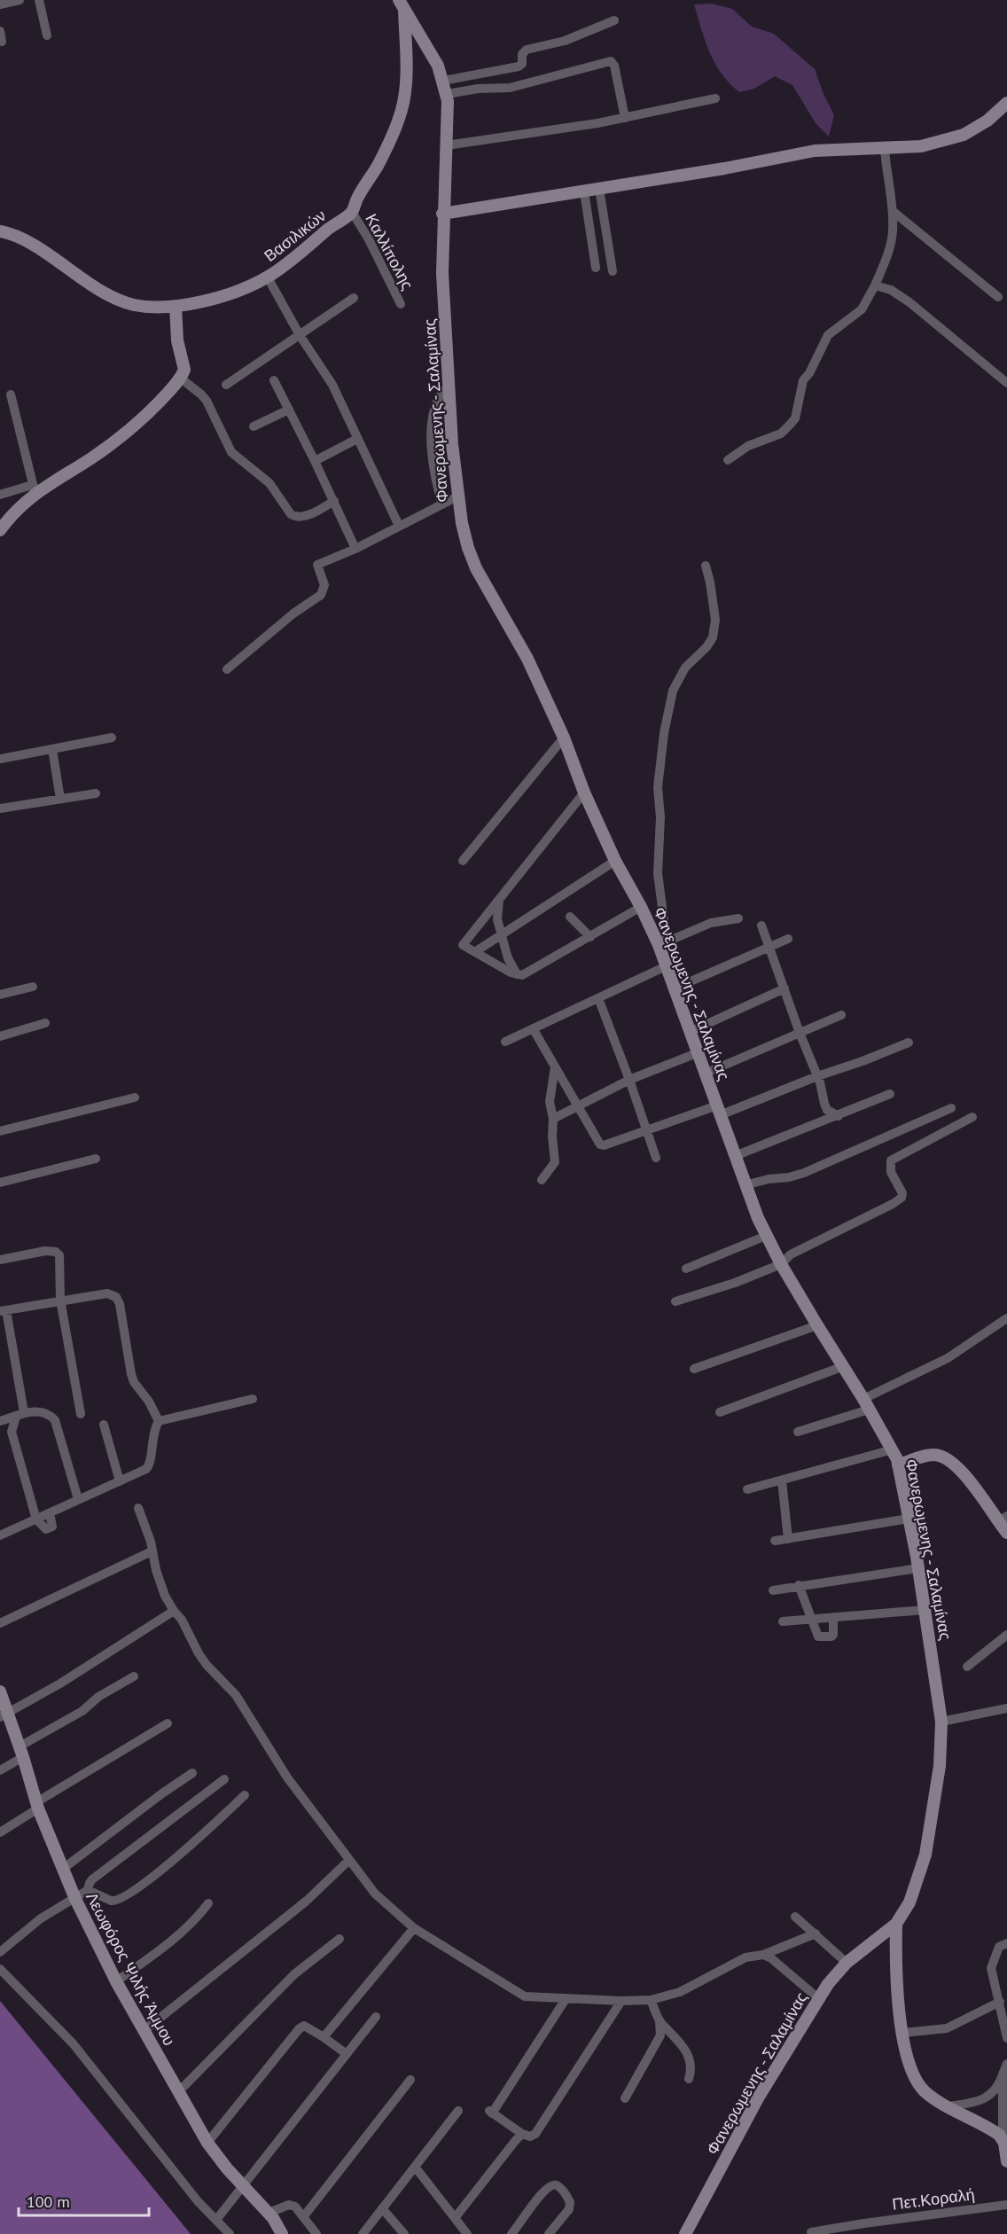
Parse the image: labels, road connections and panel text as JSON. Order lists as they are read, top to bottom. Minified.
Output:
{"streets":{"street":["Βασιλικών","Καλλίπολης","Φανερωμενης - Σαλαμίνας","Λεωφόρος Ψιλής Άμμου","Πετ.Κοραλή"]},"crossings":[["Βασιλικών","Καλλίπολης"],["Βασιλικών","Φανερωμενης - Σαλαμίνας"]],"scale_bar":"100 m"}
